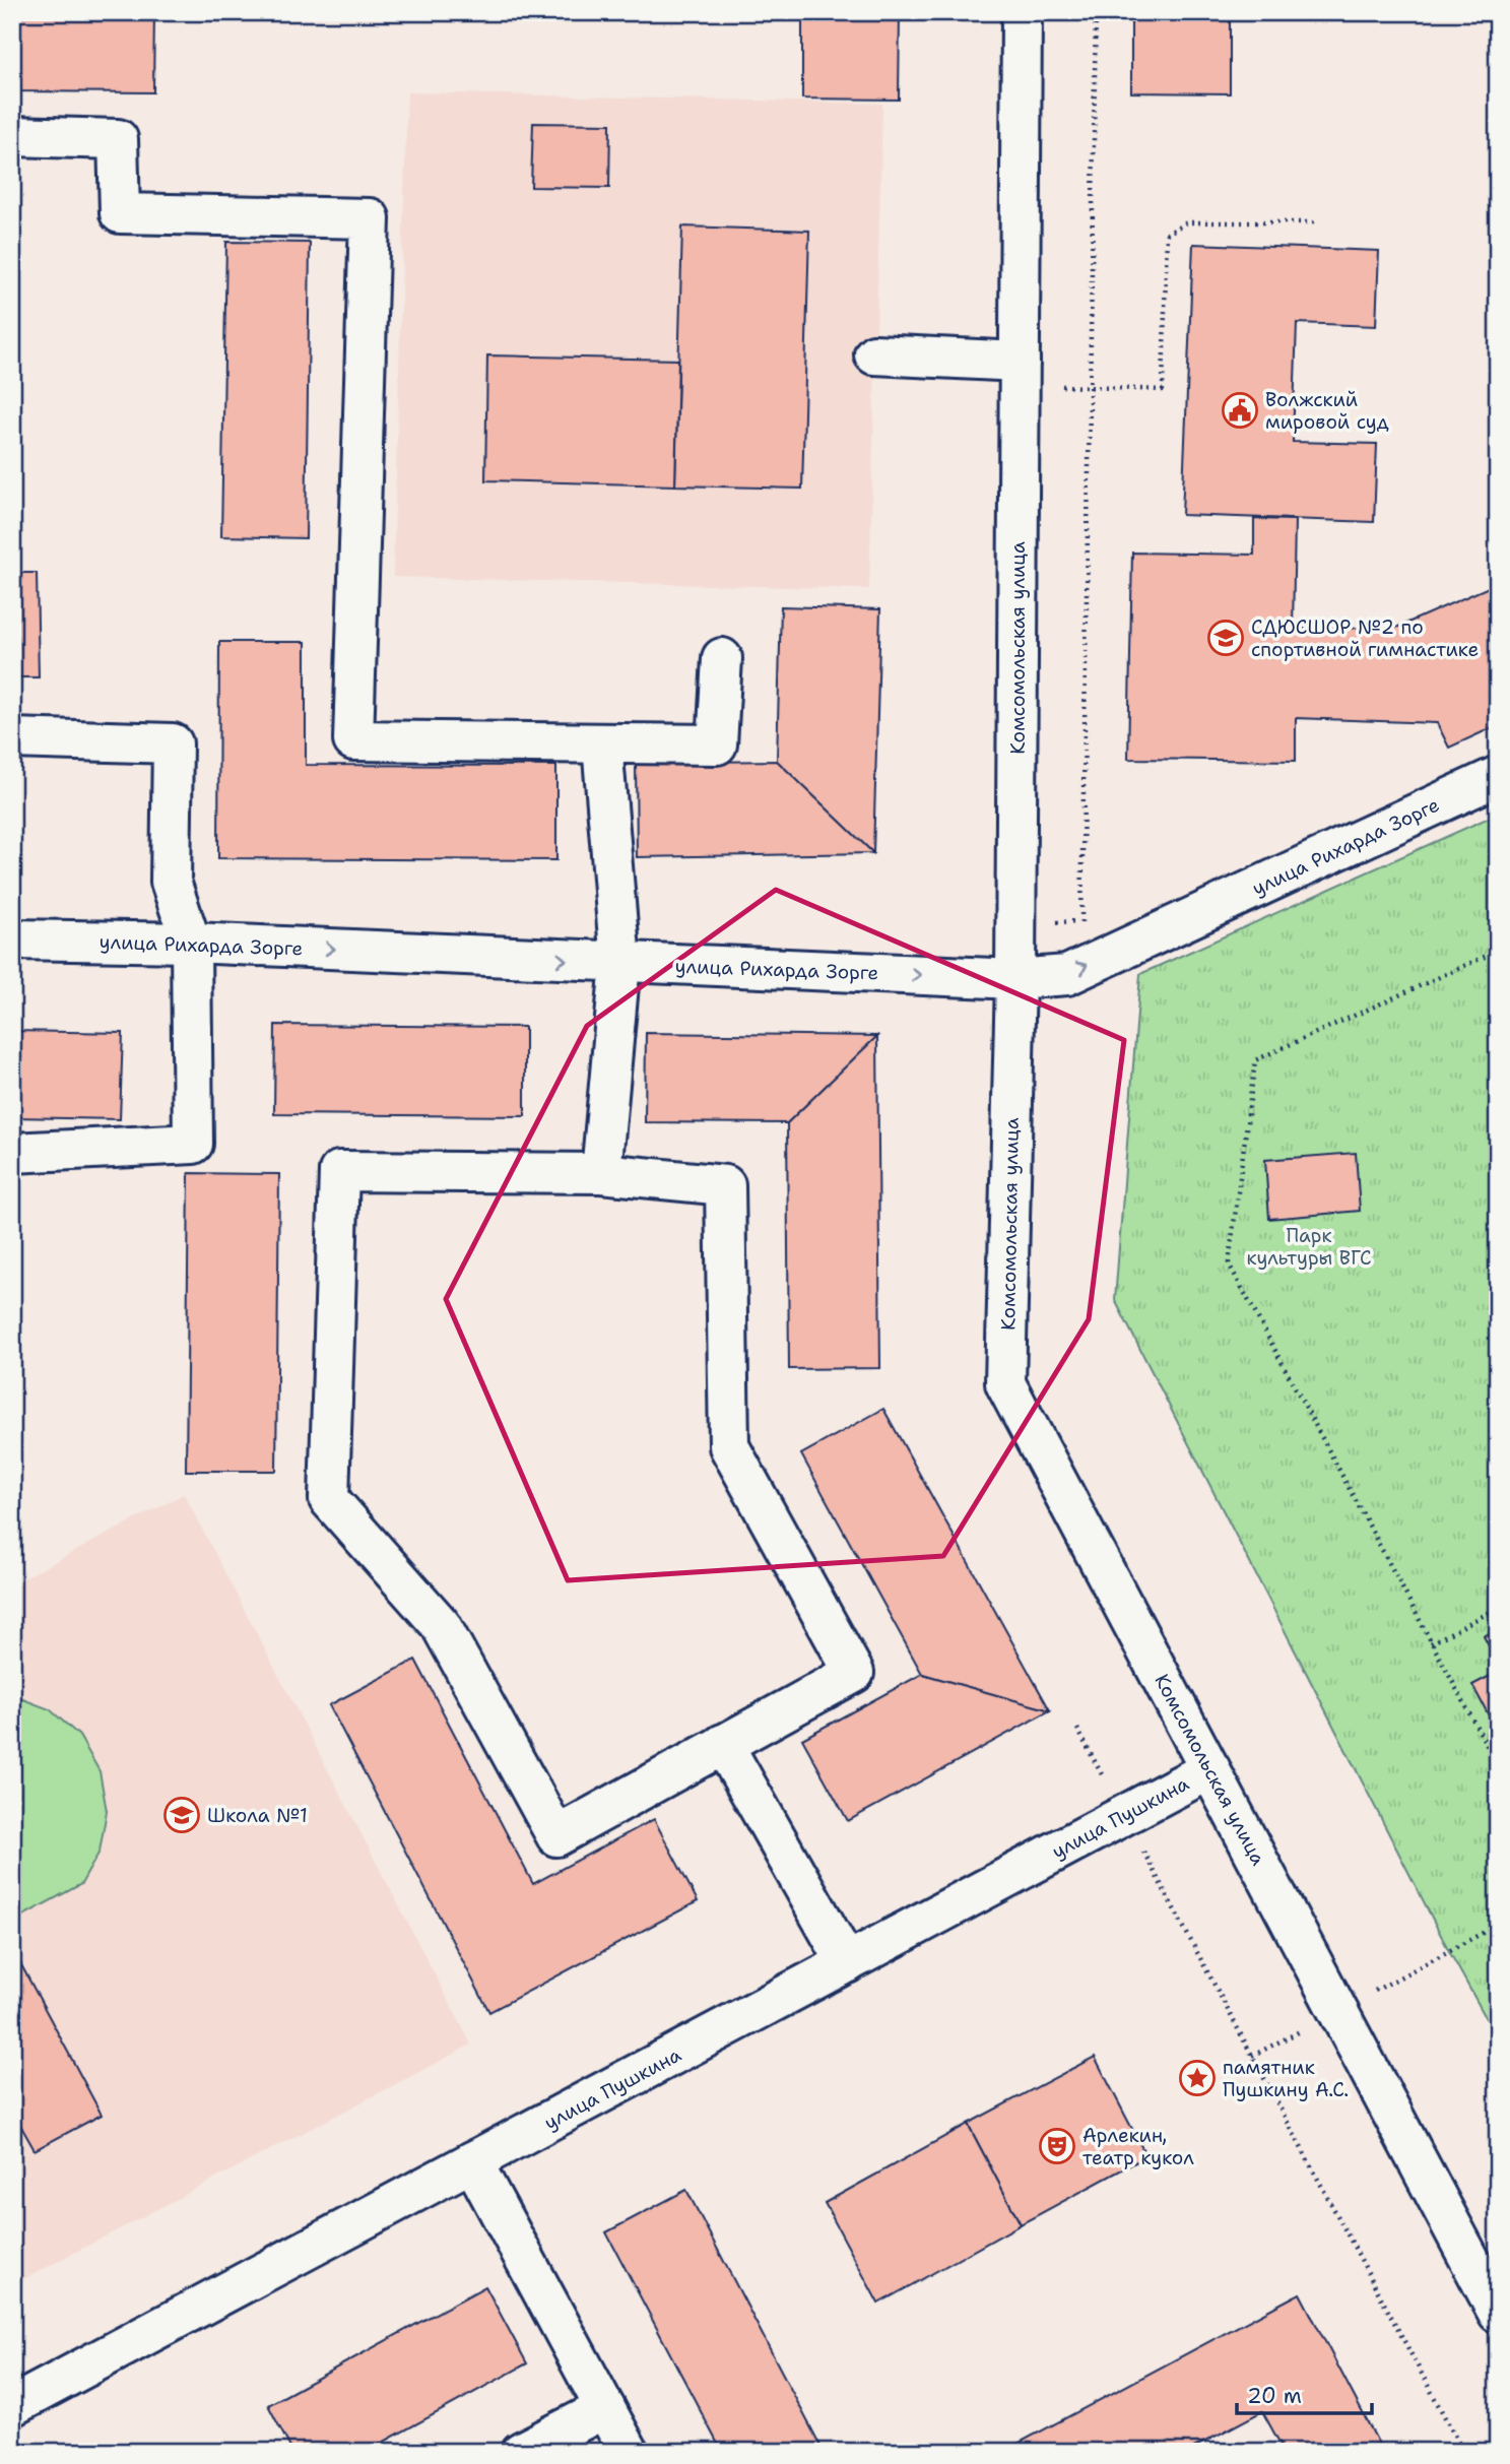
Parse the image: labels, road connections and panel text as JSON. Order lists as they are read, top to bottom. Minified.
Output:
{"streets":{"street":["Комсомольская улица","улица Рихарда Зорге","улица Пушкина"]},"crossings":[["Комсомольская улица","улица Рихарда Зорге"],["Комсомольская улица","улица Пушкина"]],"one_way":["улица Рихарда Зорге"],"parks":["Парк культуры ВГС"],"places":{"public building":["Волжский мировой суд"],"school or university":["СДЮСШОР №2 по спортивной гимнастике","Школа №1"],"place":["памятник Пушкину А.С."],"theatre":["Арлекин, театр кукол"]},"scale_bar":"20 m"}
